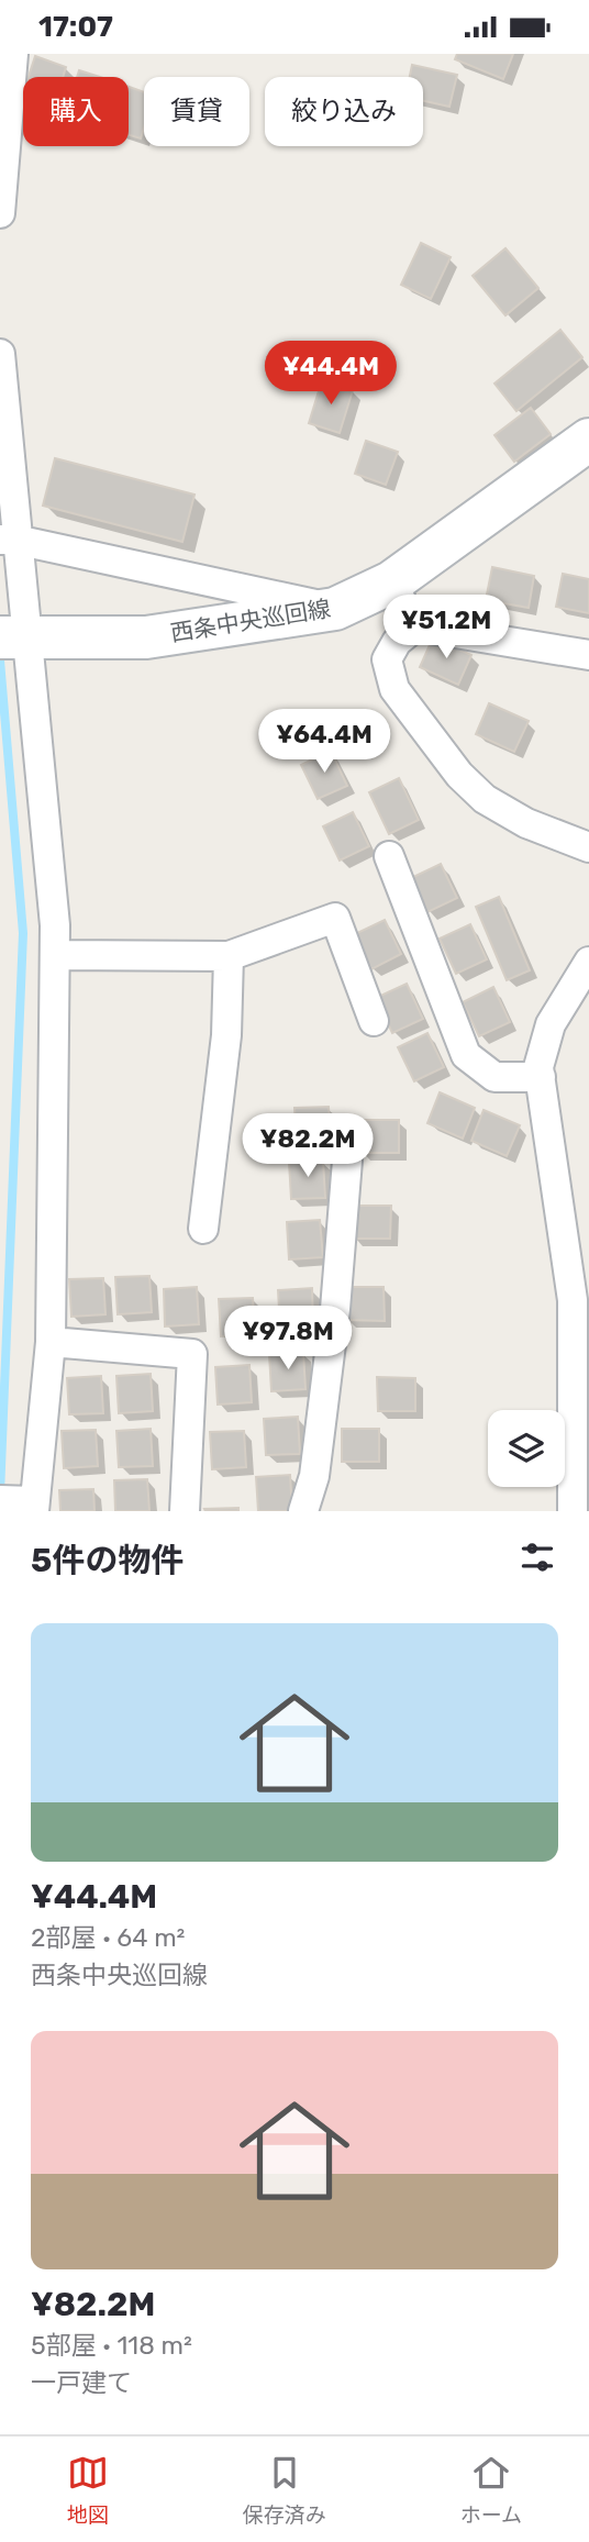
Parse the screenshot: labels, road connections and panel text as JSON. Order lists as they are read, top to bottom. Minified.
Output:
{"streets":{"street":["西条中央巡回線"]},"page":{"status":"17:07","chip":["購入","賃貸","絞り込み"],"price":["¥44.4M","¥51.2M","¥64.4M","¥82.2M","¥97.8M"],"heading":"5件の物件","list":[{"name":"¥44.4M","note":"2部屋 · 64 m² · 西条中央巡回線"},{"name":"¥82.2M","note":"5部屋 · 118 m² · 一戸建て"}],"tabs":["地図","保存済み","ホーム"]}}
